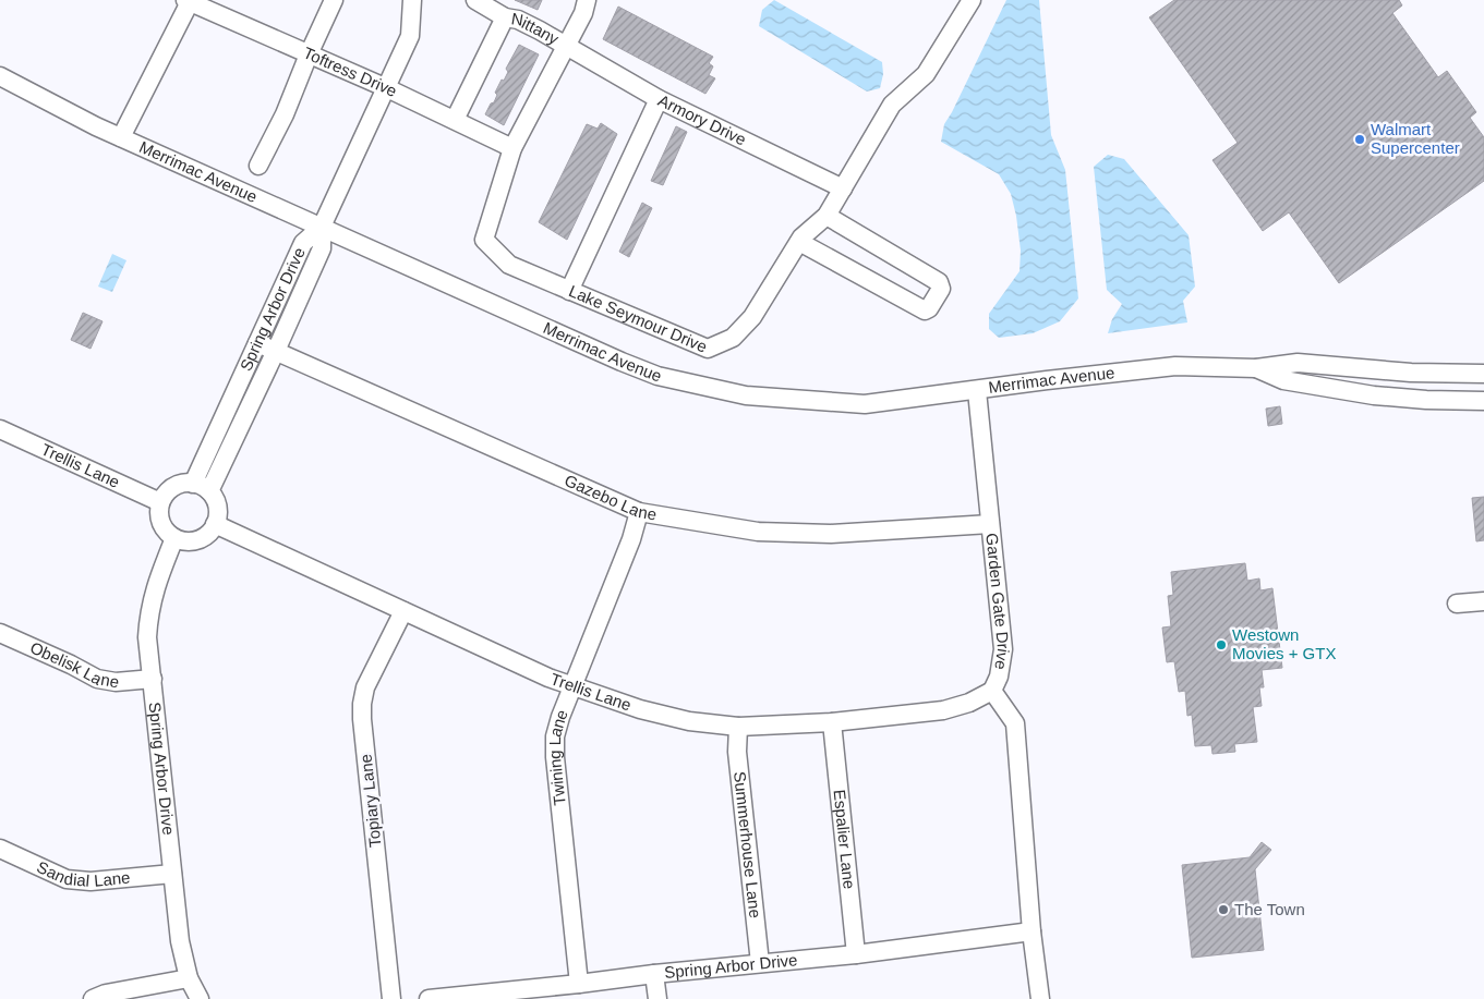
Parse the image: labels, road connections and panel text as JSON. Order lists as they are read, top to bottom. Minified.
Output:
{"streets":{"street":["Nittany","Toftress Drive","Armory Drive","Merrimac Avenue","Spring Arbor Drive","Lake Seymour Drive","Trellis Lane","Gazebo Lane","Garden Gate Drive","Obelisk Lane","Twining Lane","Topiary Lane","Espalier Lane","Summerhouse Lane","Sandial Lane"]},"crossings":[["Nittany","Armory Drive"],["Nittany","Lake Seymour Drive"],["Toftress Drive","Lake Seymour Drive"],["Armory Drive","Lake Seymour Drive"],["Merrimac Avenue","Spring Arbor Drive"],["Merrimac Avenue","Garden Gate Drive"],["Spring Arbor Drive","Trellis Lane"],["Spring Arbor Drive","Gazebo Lane"],["Spring Arbor Drive","Garden Gate Drive"],["Spring Arbor Drive","Obelisk Lane"],["Spring Arbor Drive","Twining Lane"],["Spring Arbor Drive","Espalier Lane"],["Spring Arbor Drive","Summerhouse Lane"],["Spring Arbor Drive","Sandial Lane"],["Trellis Lane","Garden Gate Drive"],["Trellis Lane","Twining Lane"],["Trellis Lane","Topiary Lane"],["Trellis Lane","Espalier Lane"],["Trellis Lane","Summerhouse Lane"],["Gazebo Lane","Garden Gate Drive"],["Gazebo Lane","Twining Lane"]],"places":["Walmart Supercenter","Westown Movies + GTX","The Town"]}
